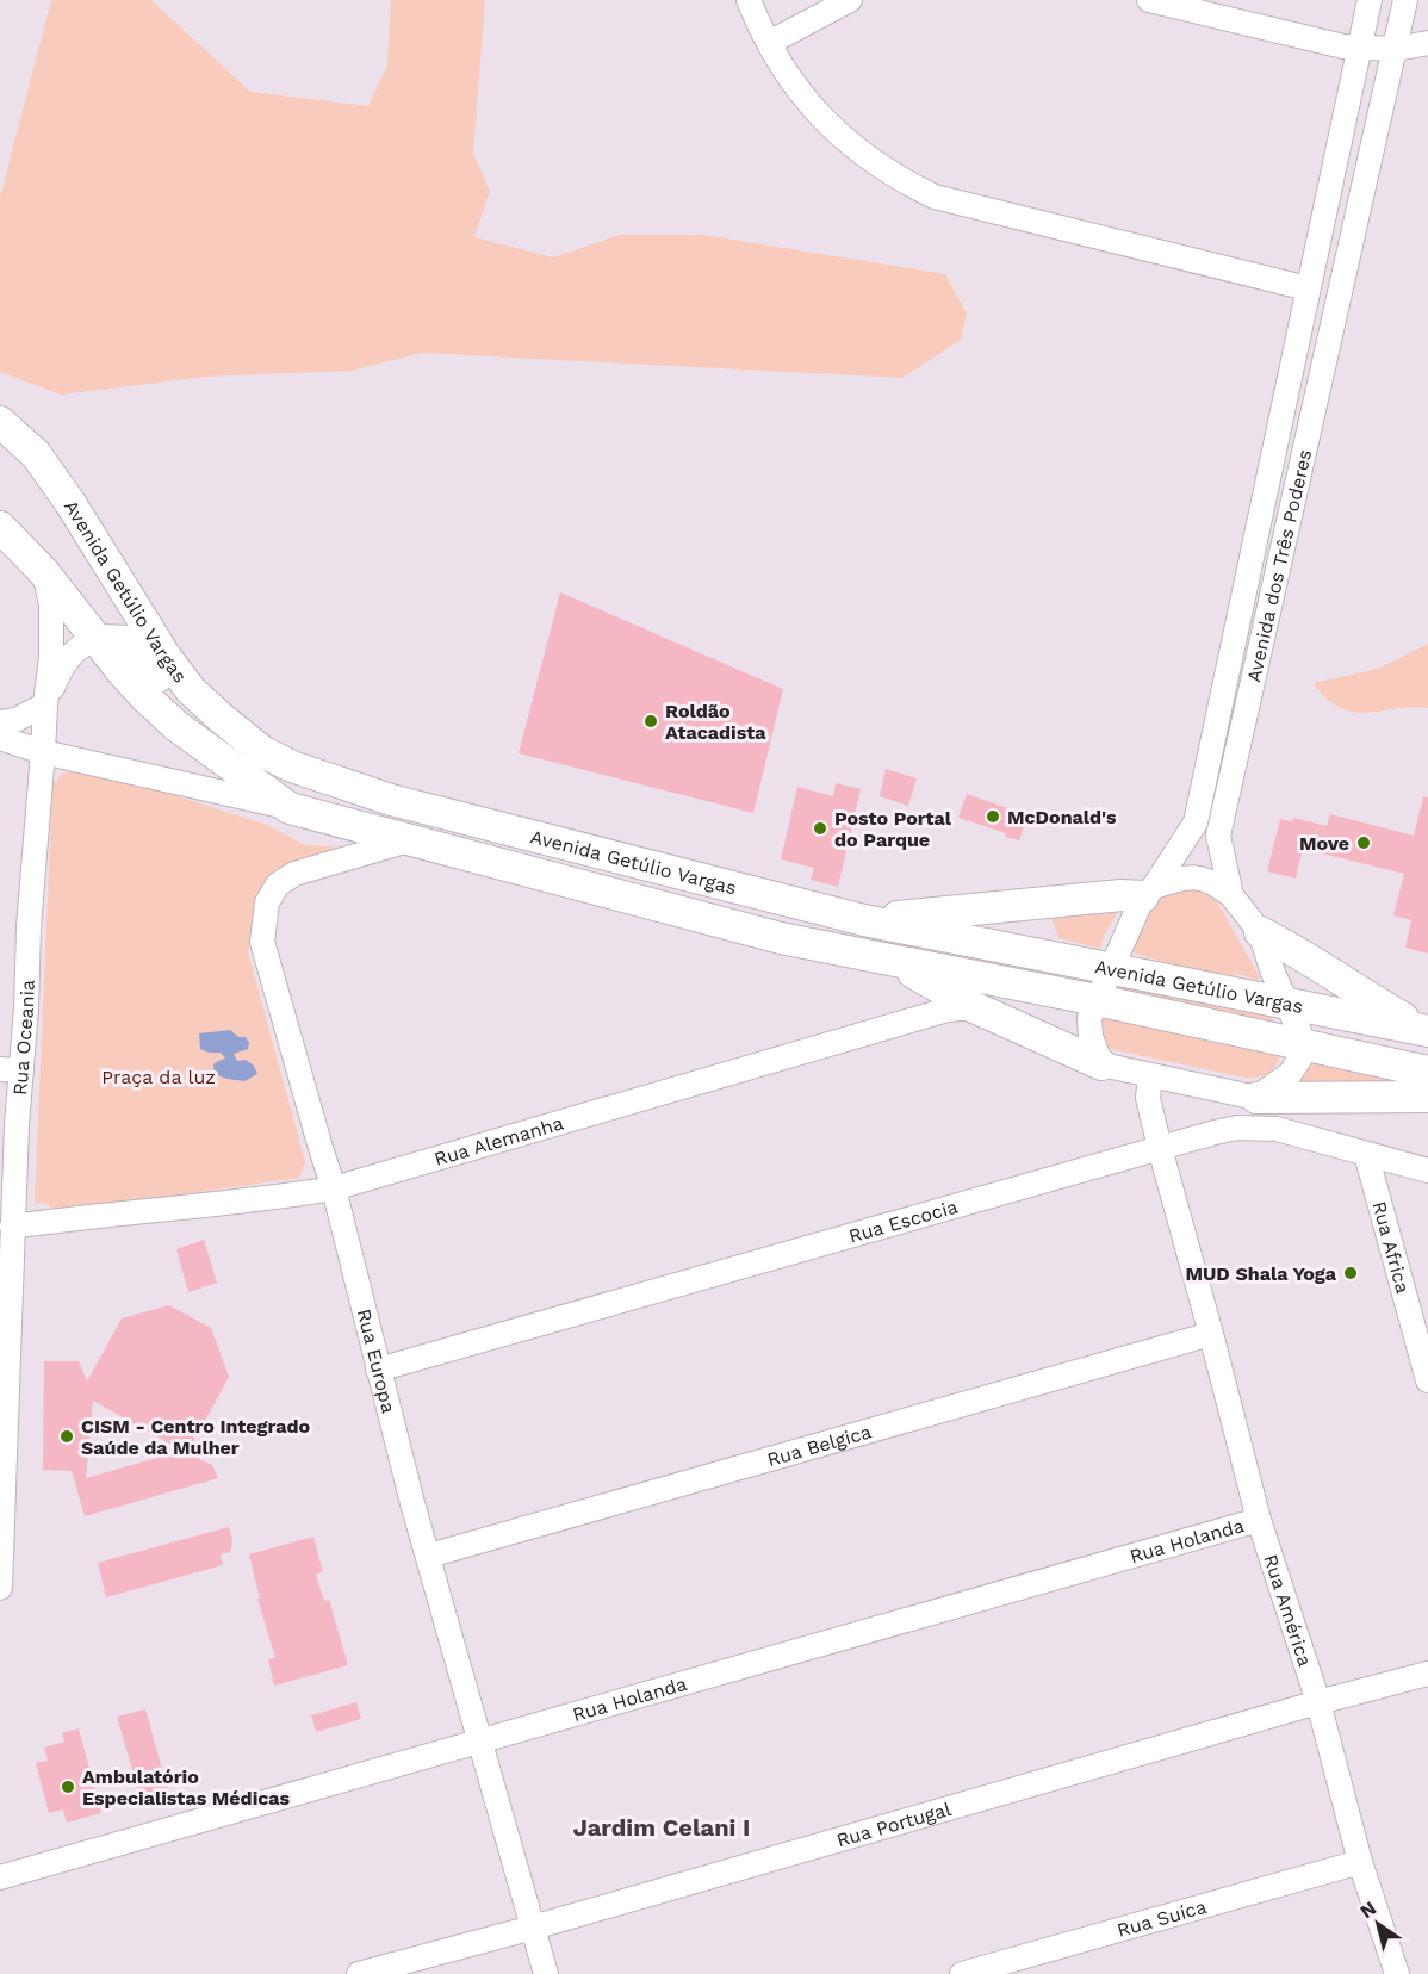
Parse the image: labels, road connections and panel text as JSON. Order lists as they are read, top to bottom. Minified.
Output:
{"streets":{"main road":["Avenida Getúlio Vargas"],"street":["Avenida dos Três Poderes","Rua Oceania","Rua Alemanha","Rua Escocia","Rua Africa","Rua Europa","Rua Belgica","Rua Holanda","Rua América","Rua Portugal","Rua Suíca"]},"crossings":[["Avenida dos Três Poderes","Avenida Getúlio Vargas"],["Avenida Getúlio Vargas","Rua Oceania"],["Avenida Getúlio Vargas","Rua Europa"],["Rua Oceania","Rua Alemanha"],["Rua Alemanha","Rua Europa"],["Rua Escocia","Rua Africa"],["Rua Escocia","Rua Europa"],["Rua Escocia","Rua América"],["Rua Europa","Rua Belgica"],["Rua Europa","Rua Holanda"],["Rua Europa","Rua Portugal"],["Rua Belgica","Rua América"],["Rua Holanda","Rua América"],["Rua América","Rua Portugal"],["Rua América","Rua Suíca"]],"districts":["Jardim Celani I"],"parks":["Praça da luz"],"places":["Roldão Atacadista","McDonald's","Posto Portal do Parque","Move","MUD Shala Yoga","CISM - Centro Integrado Saúde da Mulher","Ambulatório Especialistas Médicas"],"north":"top left"}
